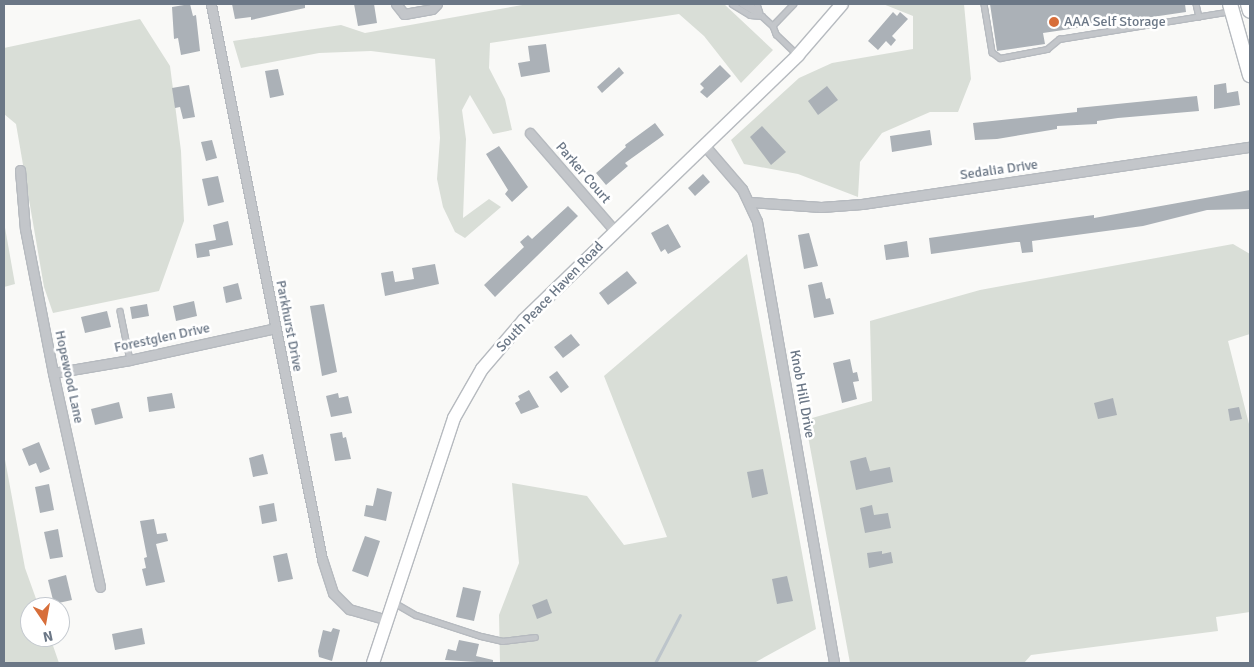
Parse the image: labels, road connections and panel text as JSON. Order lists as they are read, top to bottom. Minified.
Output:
{"streets":{"main road":["South Peace Haven Road"],"street":["Sedalia Drive","Parker Court","Parkhurst Drive","Forestglen Drive","Hopewood Lane","Knob Hill Drive"]},"crossings":[["Sedalia Drive","Knob Hill Drive"],["Parker Court","South Peace Haven Road"],["South Peace Haven Road","Parkhurst Drive"],["South Peace Haven Road","Knob Hill Drive"],["Parkhurst Drive","Forestglen Drive"],["Forestglen Drive","Hopewood Lane"]],"places":["AAA Self Storage"],"north":"bottom"}
